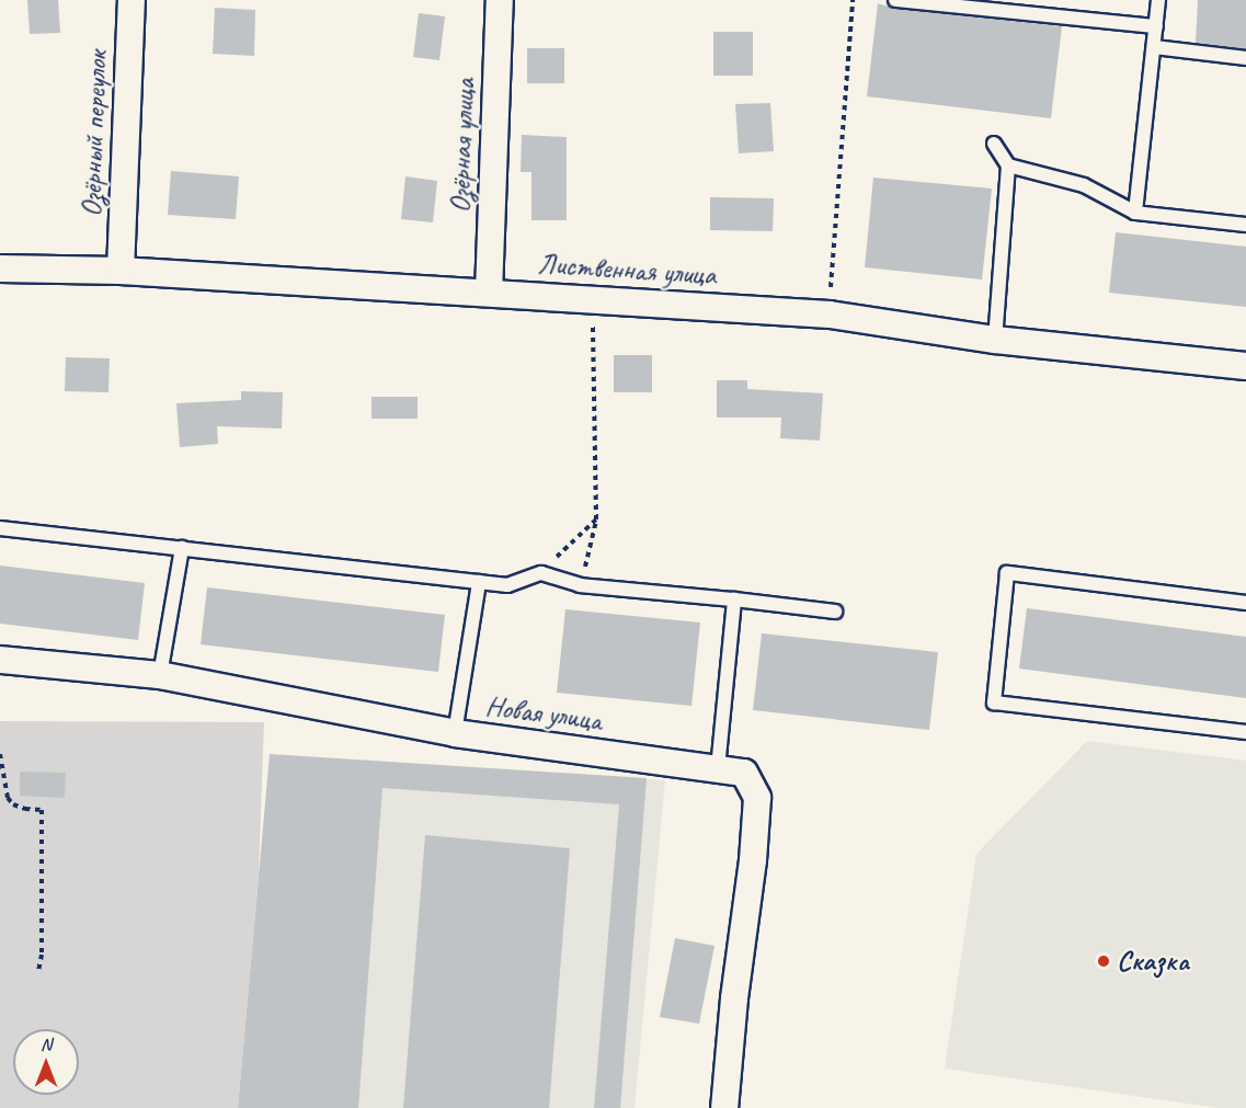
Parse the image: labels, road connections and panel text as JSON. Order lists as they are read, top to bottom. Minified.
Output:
{"streets":{"street":["Озёрный переулок","Озёрная улица","Лиственная улица","Новая улица"]},"crossings":[["Озёрный переулок","Лиственная улица"],["Озёрная улица","Лиственная улица"]],"places":["Сказка"],"north":"top"}
